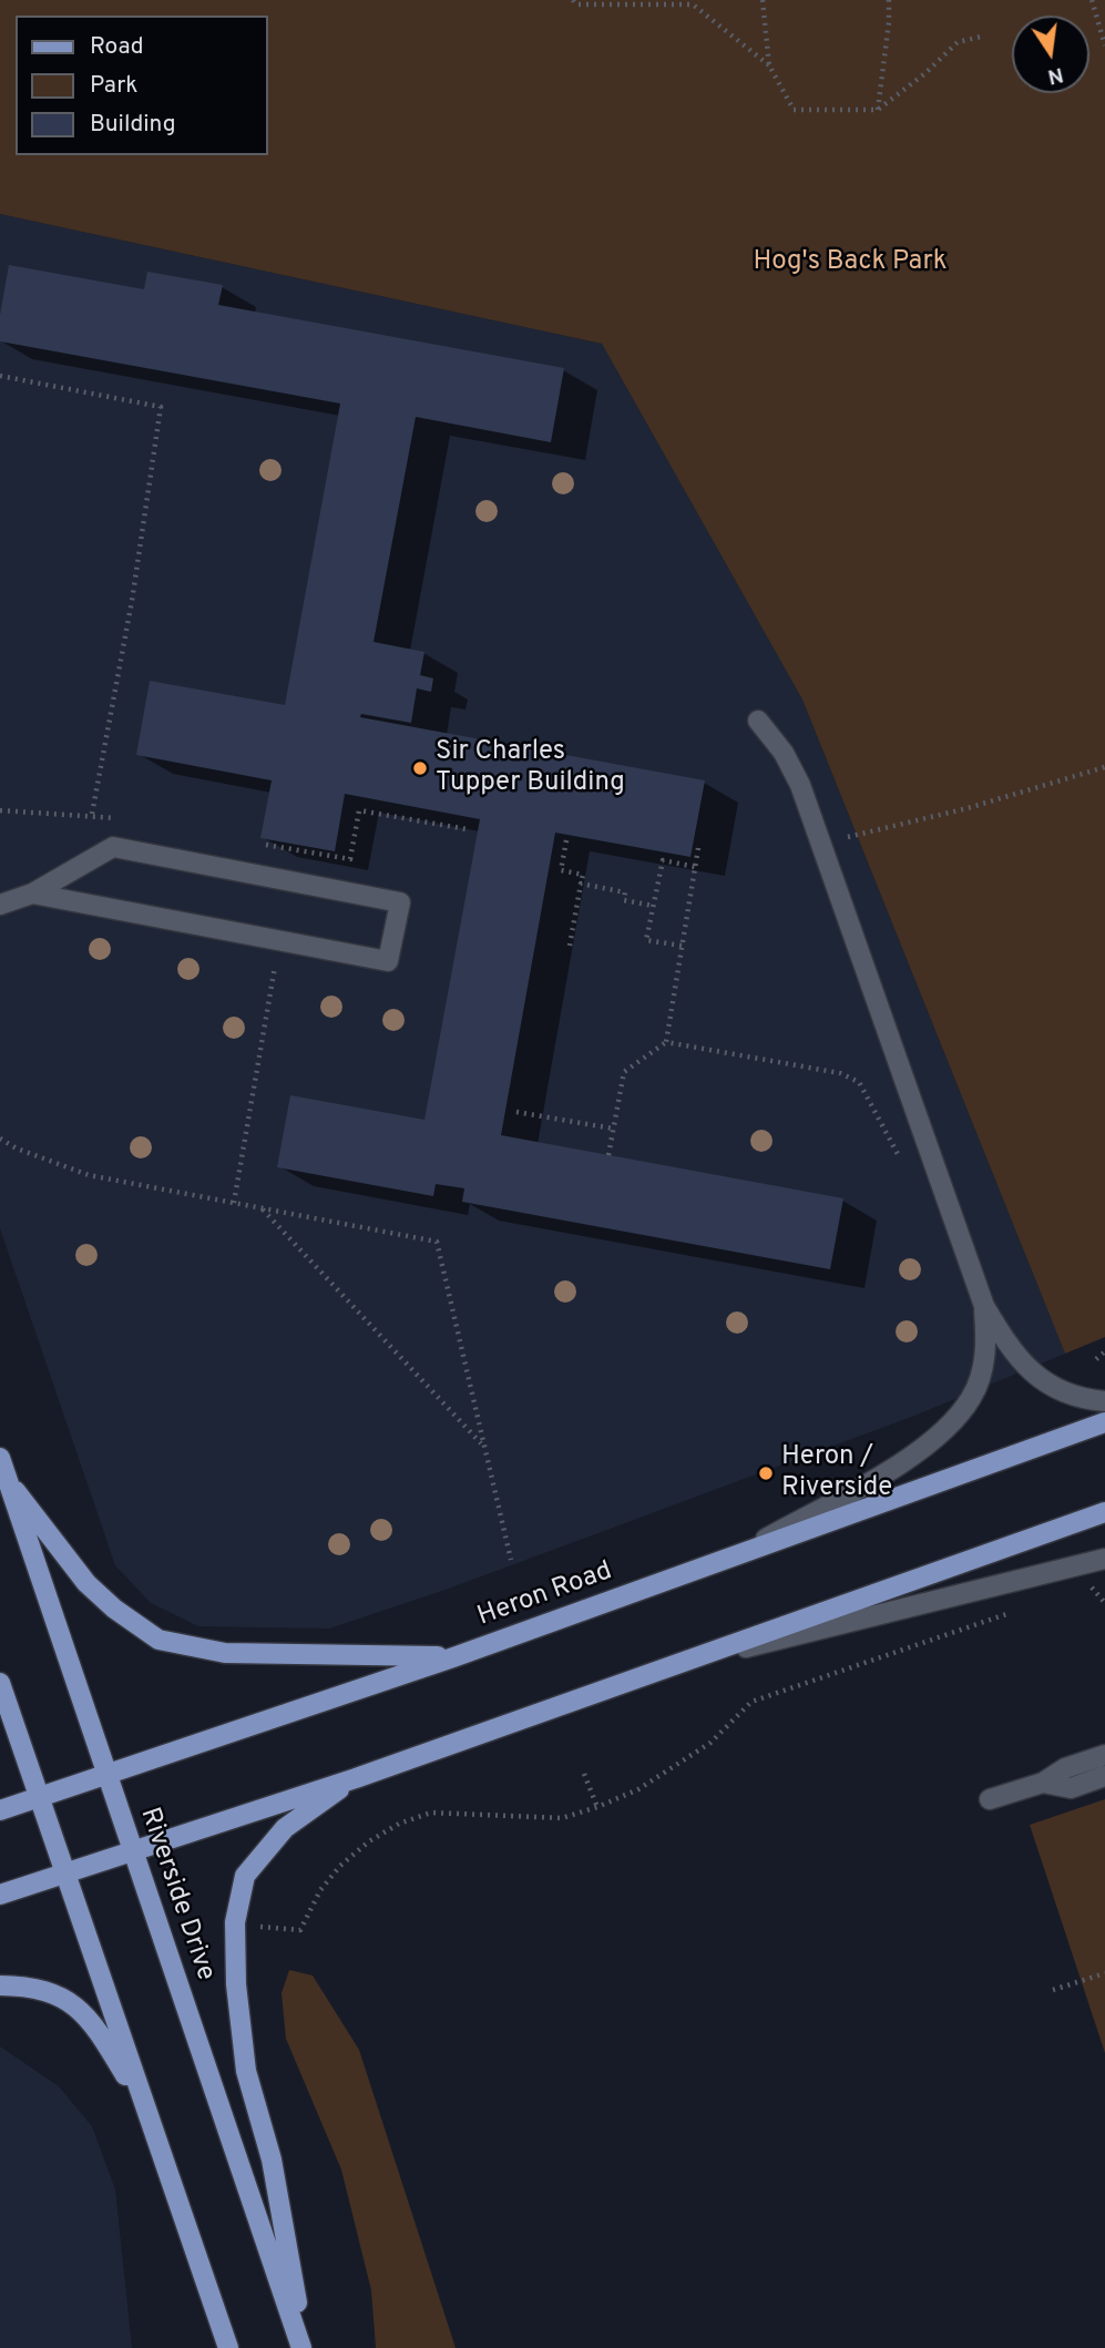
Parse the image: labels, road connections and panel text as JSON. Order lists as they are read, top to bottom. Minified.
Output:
{"streets":{"main road":["Heron Road","Riverside Drive"]},"crossings":[["Heron Road","Riverside Drive"]],"parks":["Hog's Back Park"],"places":["Sir Charles Tupper Building","Heron / Riverside"],"legend":["Road","Park","Building"],"north":"bottom"}
